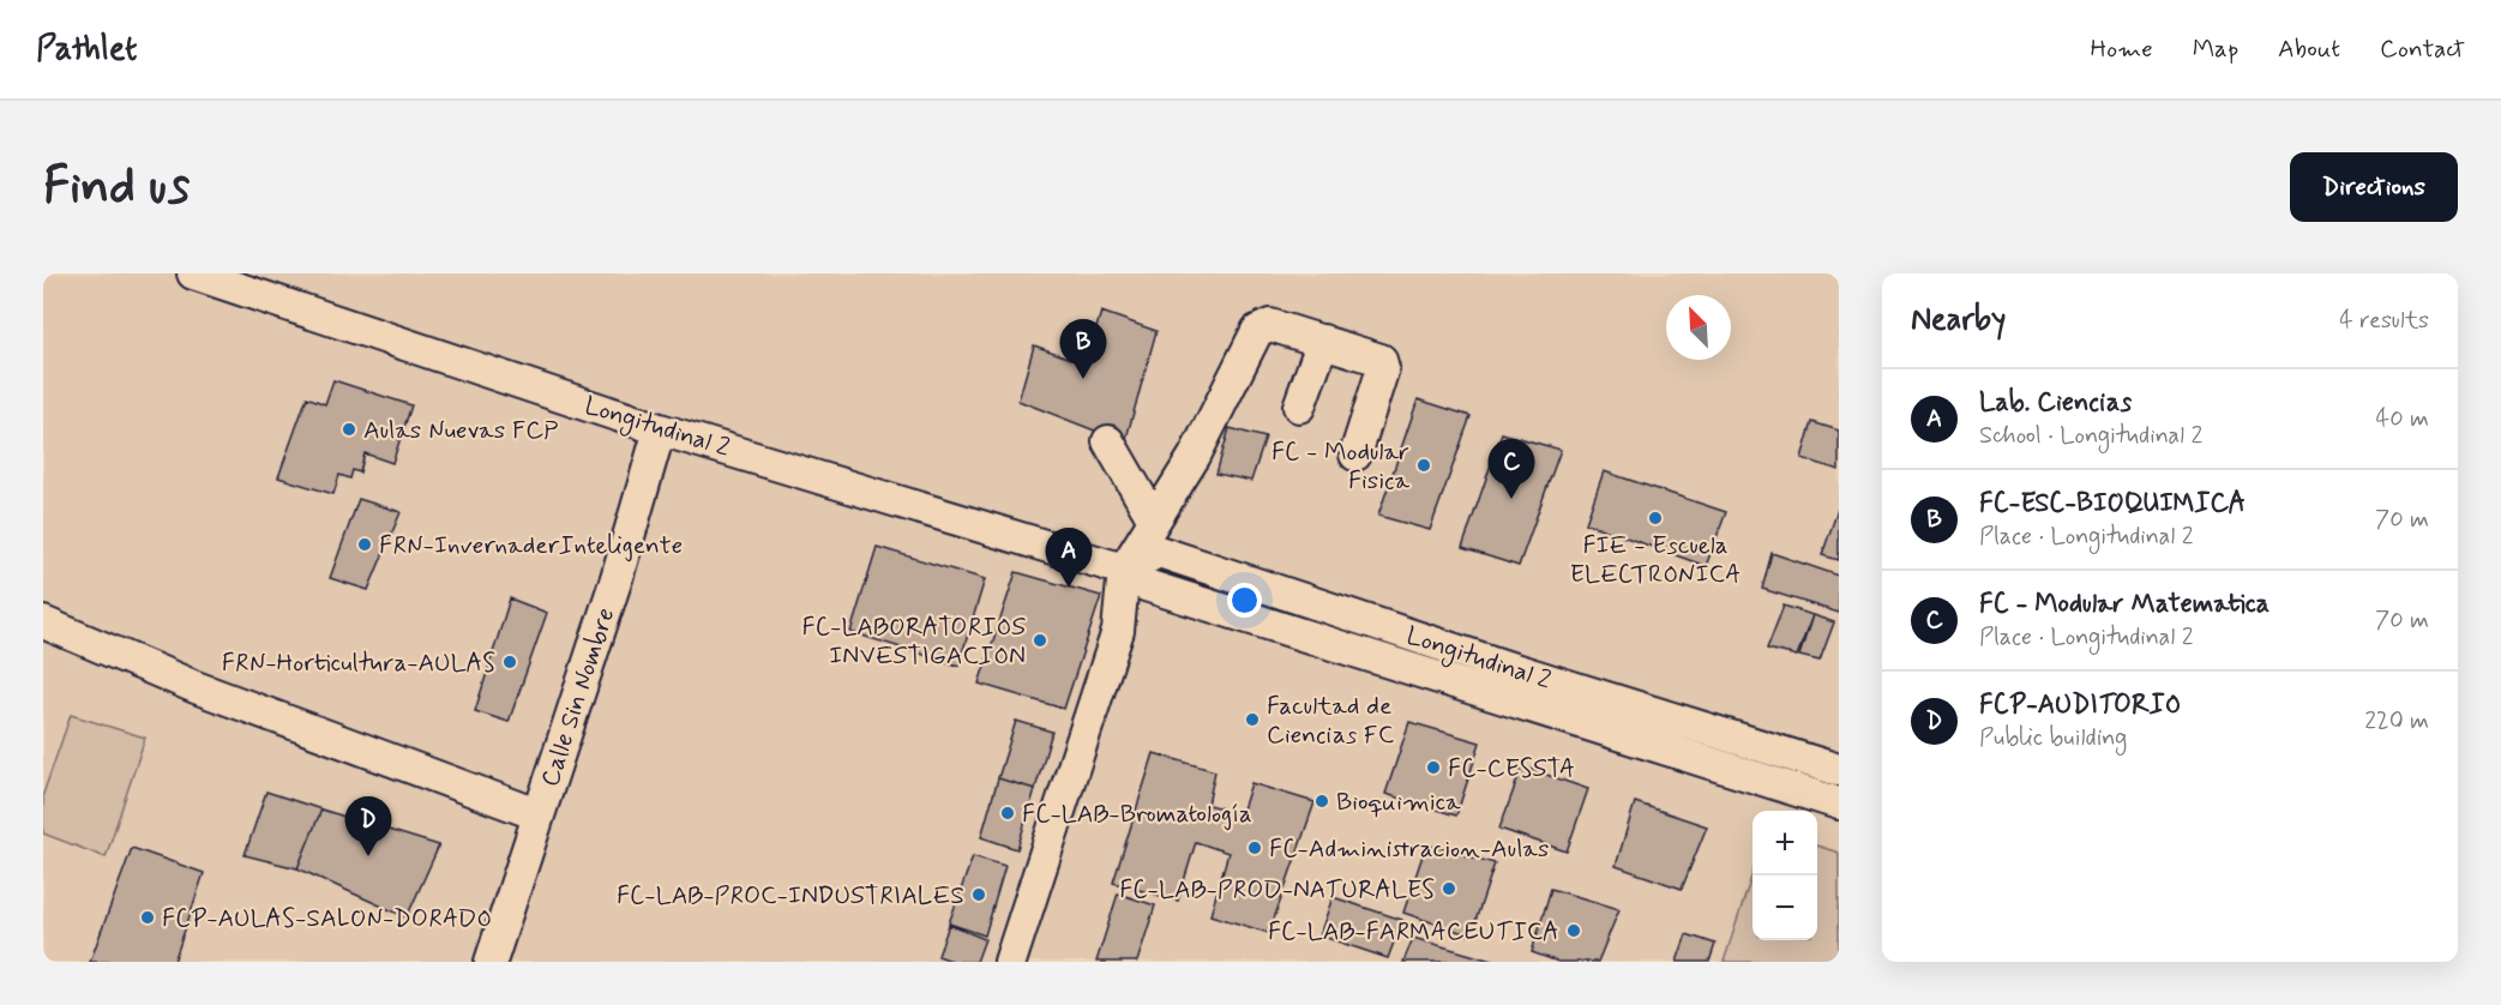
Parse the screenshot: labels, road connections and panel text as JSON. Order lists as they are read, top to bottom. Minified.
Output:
{"streets":{"street":["Longitudinal 2","Calle Sin Nombre"]},"crossings":[["Longitudinal 2","Calle Sin Nombre"]],"places":["Aulas Nuevas FCP","FC - Modular Fisica","FIE - Escuela ELECTRONICA","FRN-InvernaderInteligente","FC-LABORATORIOS INVESTIGACION","FRN-Horticultura-AULAS","Facultad de Ciencias FC","FC-CESSTA","Bioquimica","FC-LAB-Bromatología","FC-Administracion-Aulas","FC-LAB-PROD-NATURALES","FC-LAB-PROC-INDUSTRIALES","FCP-AULAS-SALON-DORADO","FC-LAB-FARMACEUTICA"],"north":"top left","page":{"header":"Pathlet","nav":["Home","Map","About","Contact"],"buttons":"Directions","title":"Find us","heading":["Nearby","4 results"],"pins":["B","C","A","D"],"list":[{"mark":"A","name":"Lab. Ciencias","note":"School · Longitudinal 2","value":"40 m"},{"mark":"B","name":"FC-ESC-BIOQUIMICA","note":"Place · Longitudinal 2","value":"70 m"},{"mark":"C","name":"FC - Modular Matematica","note":"Place · Longitudinal 2","value":"70 m"},{"mark":"D","name":"FCP-AUDITORIO","note":"Public building","value":"220 m"}],"map_buttons":["+","−"]}}
